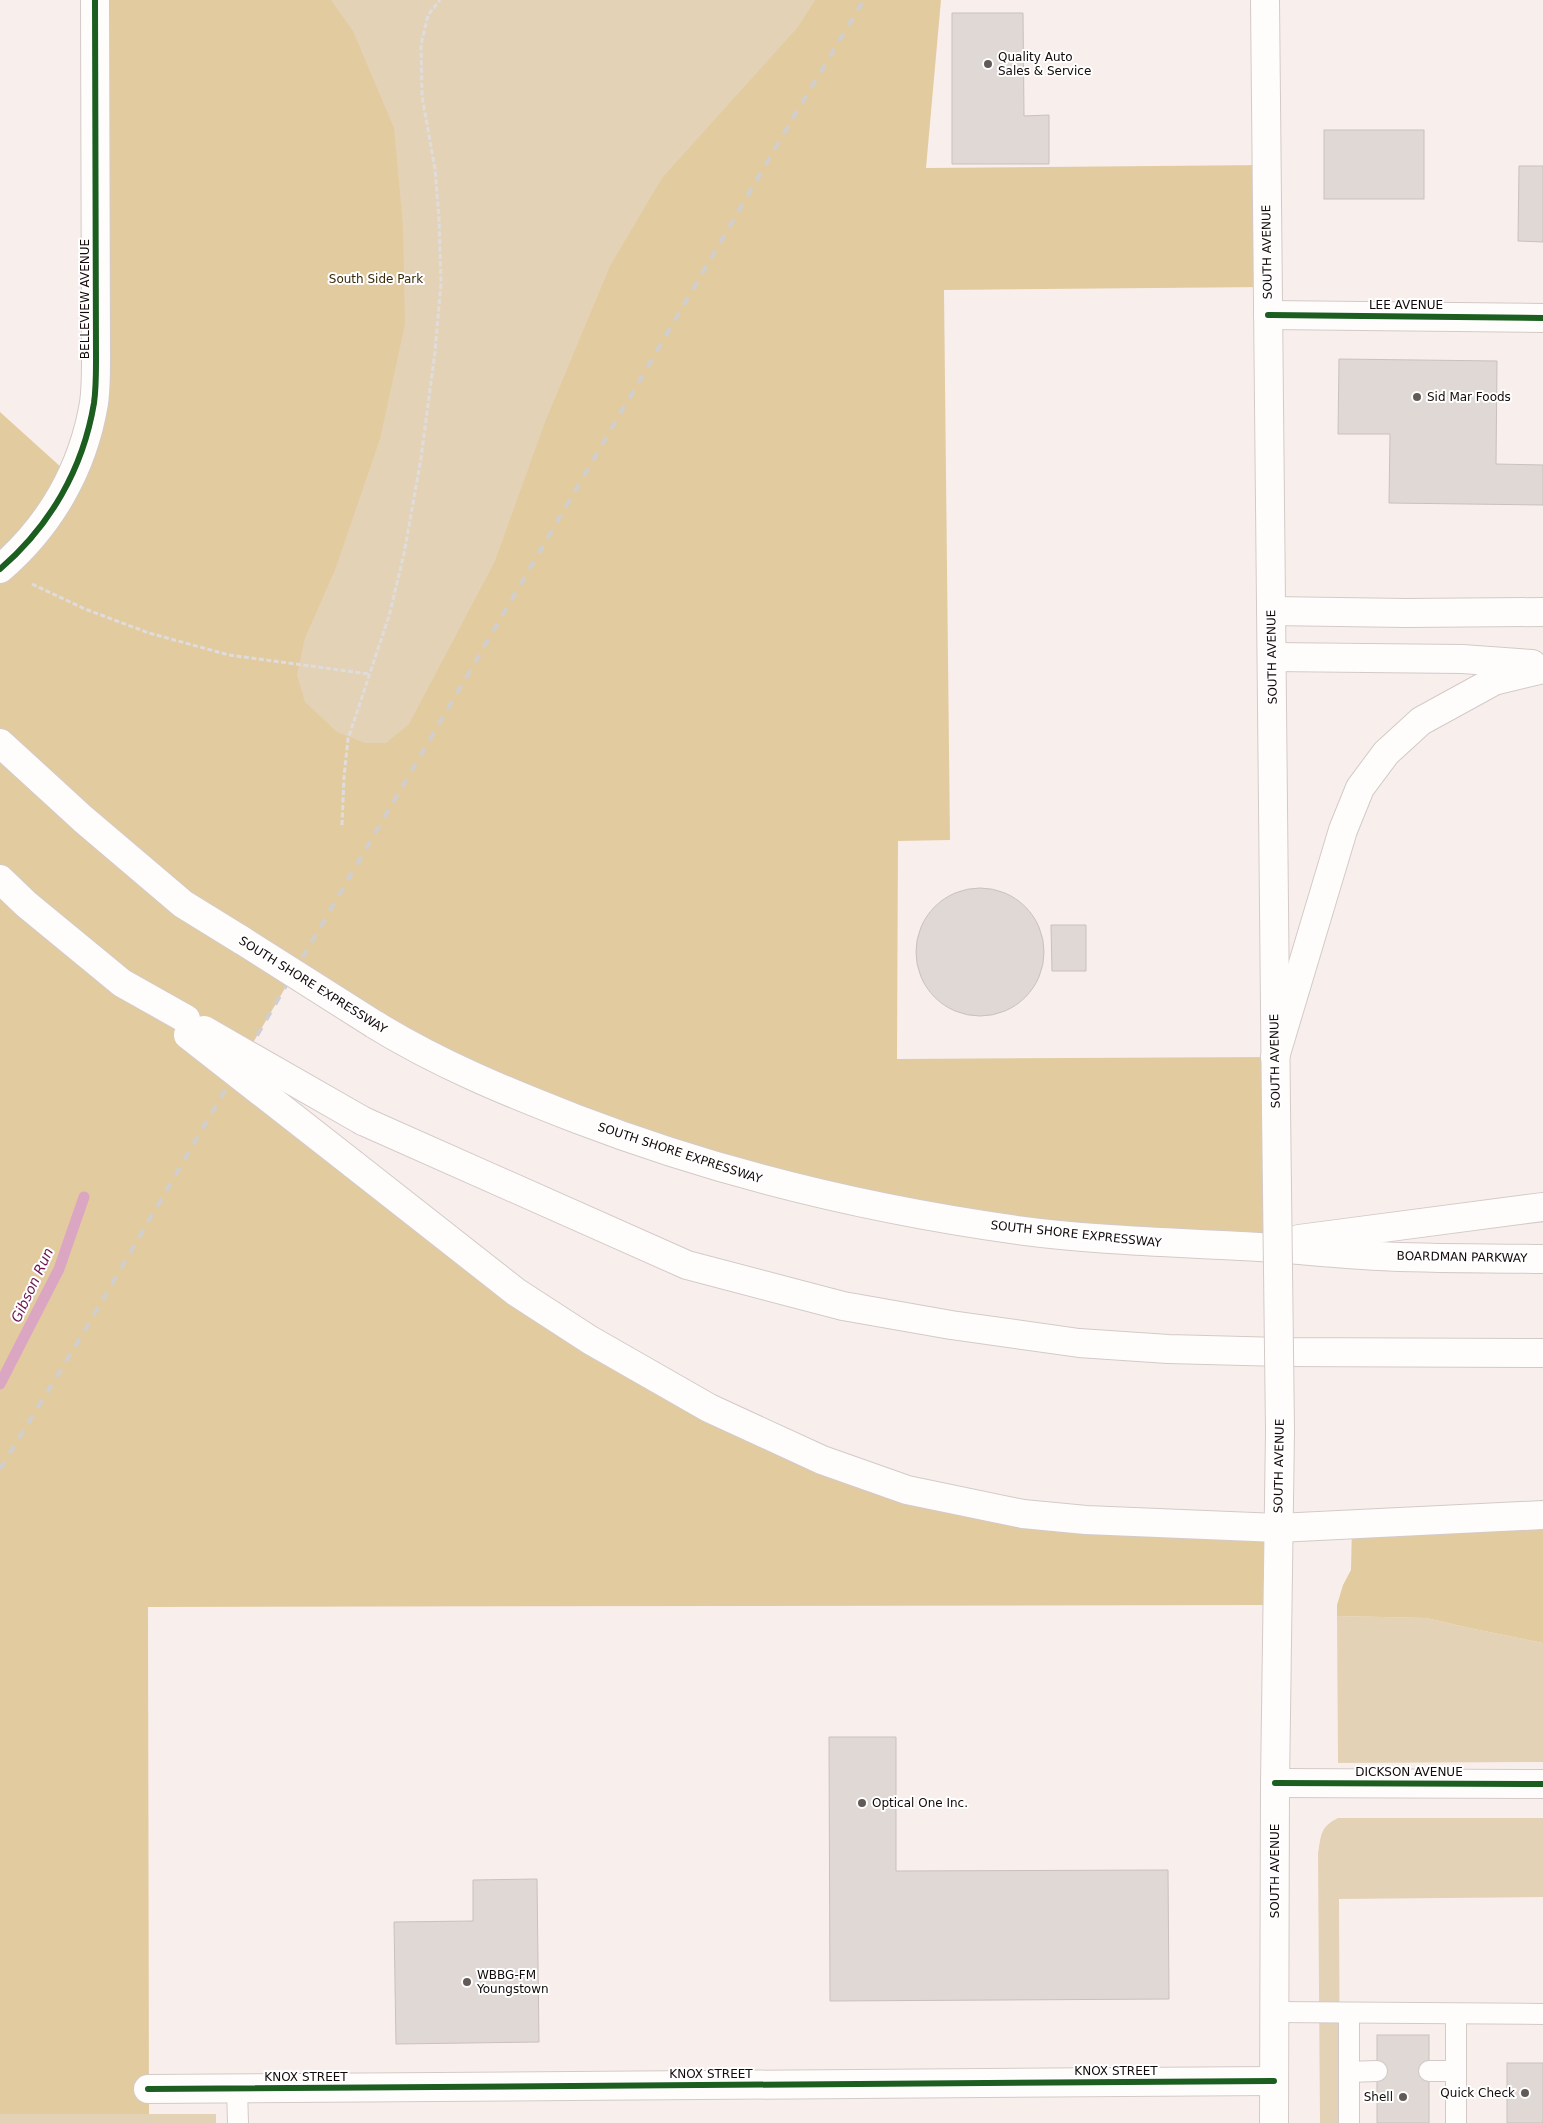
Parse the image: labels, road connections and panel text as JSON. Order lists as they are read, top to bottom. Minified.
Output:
{"streets":{"main road":["SOUTH AVENUE","BELLEVIEW AVENUE","LEE AVENUE","SOUTH SHORE EXPRESSWAY","BOARDMAN PARKWAY","DICKSON AVENUE","KNOX STREET"]},"crossings":[["SOUTH AVENUE","LEE AVENUE"],["SOUTH AVENUE","DICKSON AVENUE"],["SOUTH AVENUE","KNOX STREET"],["SOUTH SHORE EXPRESSWAY","BOARDMAN PARKWAY"]],"water":["Gibson Run"],"parks":["South Side Park"],"places":["Quality Auto Sales & Service","Sid Mar Foods","Optical One Inc.","WBBG-FM Youngstown","Quick Check","Shell"]}
